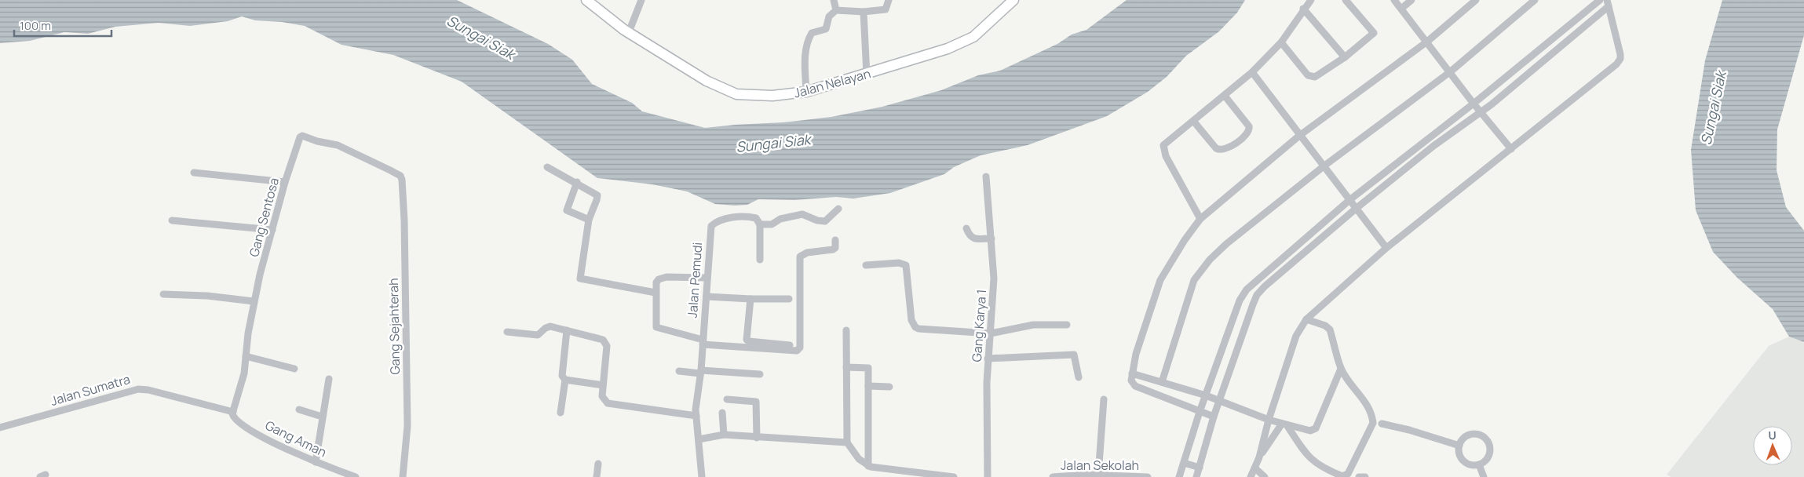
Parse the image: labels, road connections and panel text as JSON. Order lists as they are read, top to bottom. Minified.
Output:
{"streets":{"main road":["Jalan Nelayan"],"street":["Gang Sentosa","Jalan Pemudi","Gang Karya 1","Gang Sejahterah","Jalan Sumatra","Gang Aman","Jalan Sekolah"]},"crossings":[["Gang Sentosa","Gang Sejahterah"],["Gang Sentosa","Jalan Sumatra"],["Gang Sentosa","Gang Aman"],["Jalan Sumatra","Gang Aman"]],"water":["Sungai Siak"],"scale_bar":"100 m","north":"top"}
